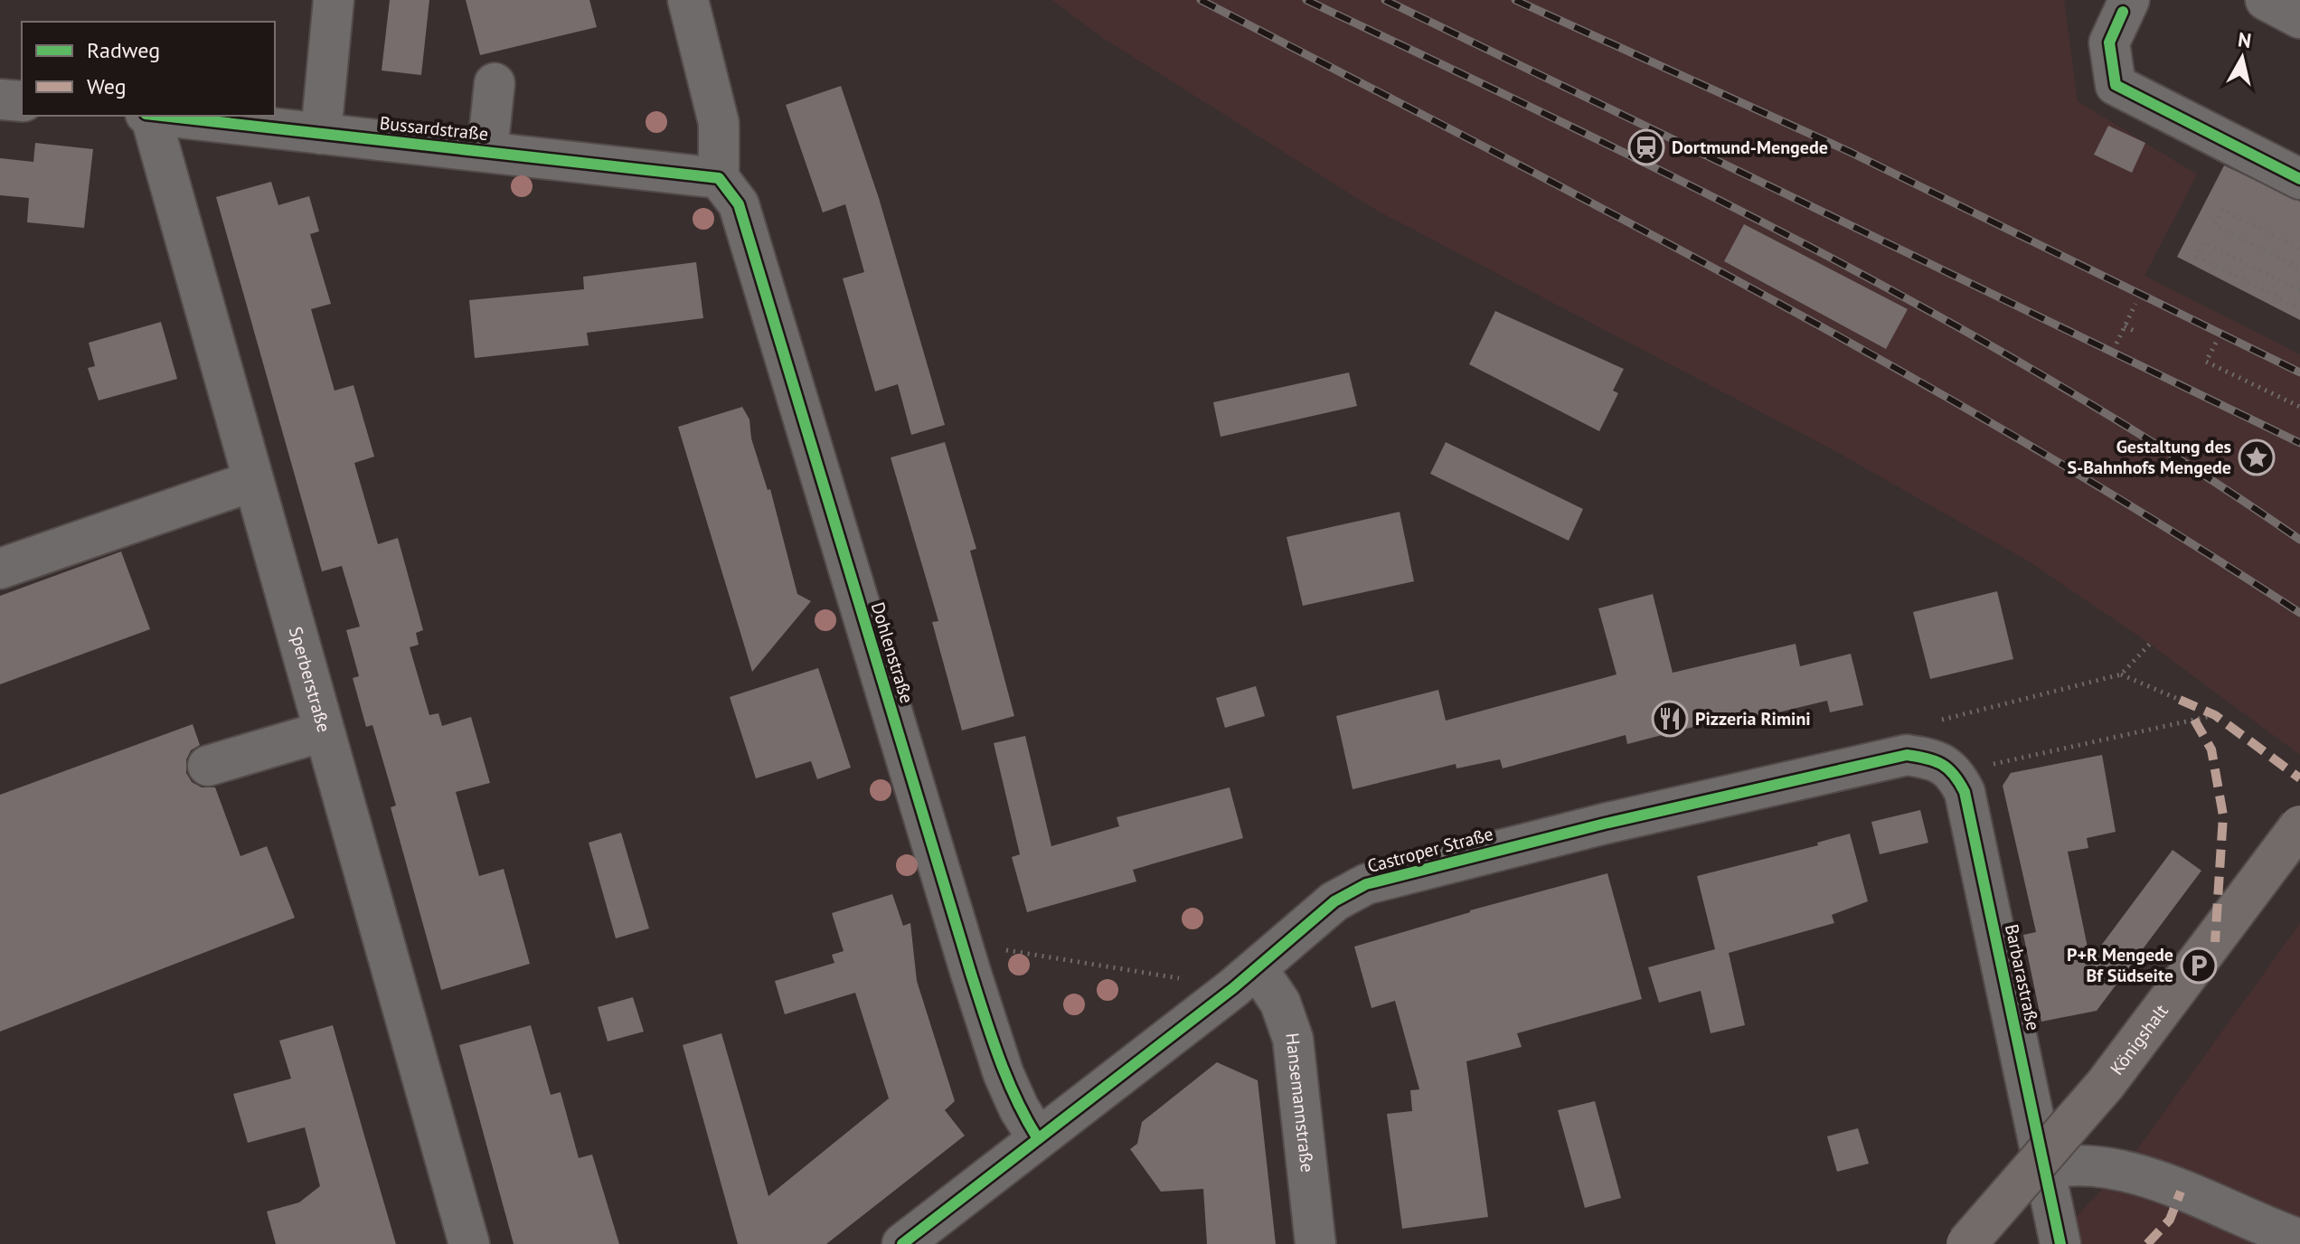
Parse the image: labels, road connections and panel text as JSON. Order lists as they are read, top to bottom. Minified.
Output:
{"streets":{"main road":["Königshalt"],"street":["Bussardstraße","Dohlenstraße","Sperberstraße","Castroper Straße","Barbarastraße","Hansemannstraße"]},"crossings":[["Bussardstraße","Dohlenstraße"],["Dohlenstraße","Castroper Straße"],["Castroper Straße","Barbarastraße"],["Castroper Straße","Hansemannstraße"]],"places":{"station":["Dortmund-Mengede"],"place":["Gestaltung des S-Bahnhofs Mengede"],"restaurant":["Pizzeria Rimini"],"parking":["P+R Mengede Bf Südseite"]},"legend":["Radweg","Weg"],"north":"top"}
